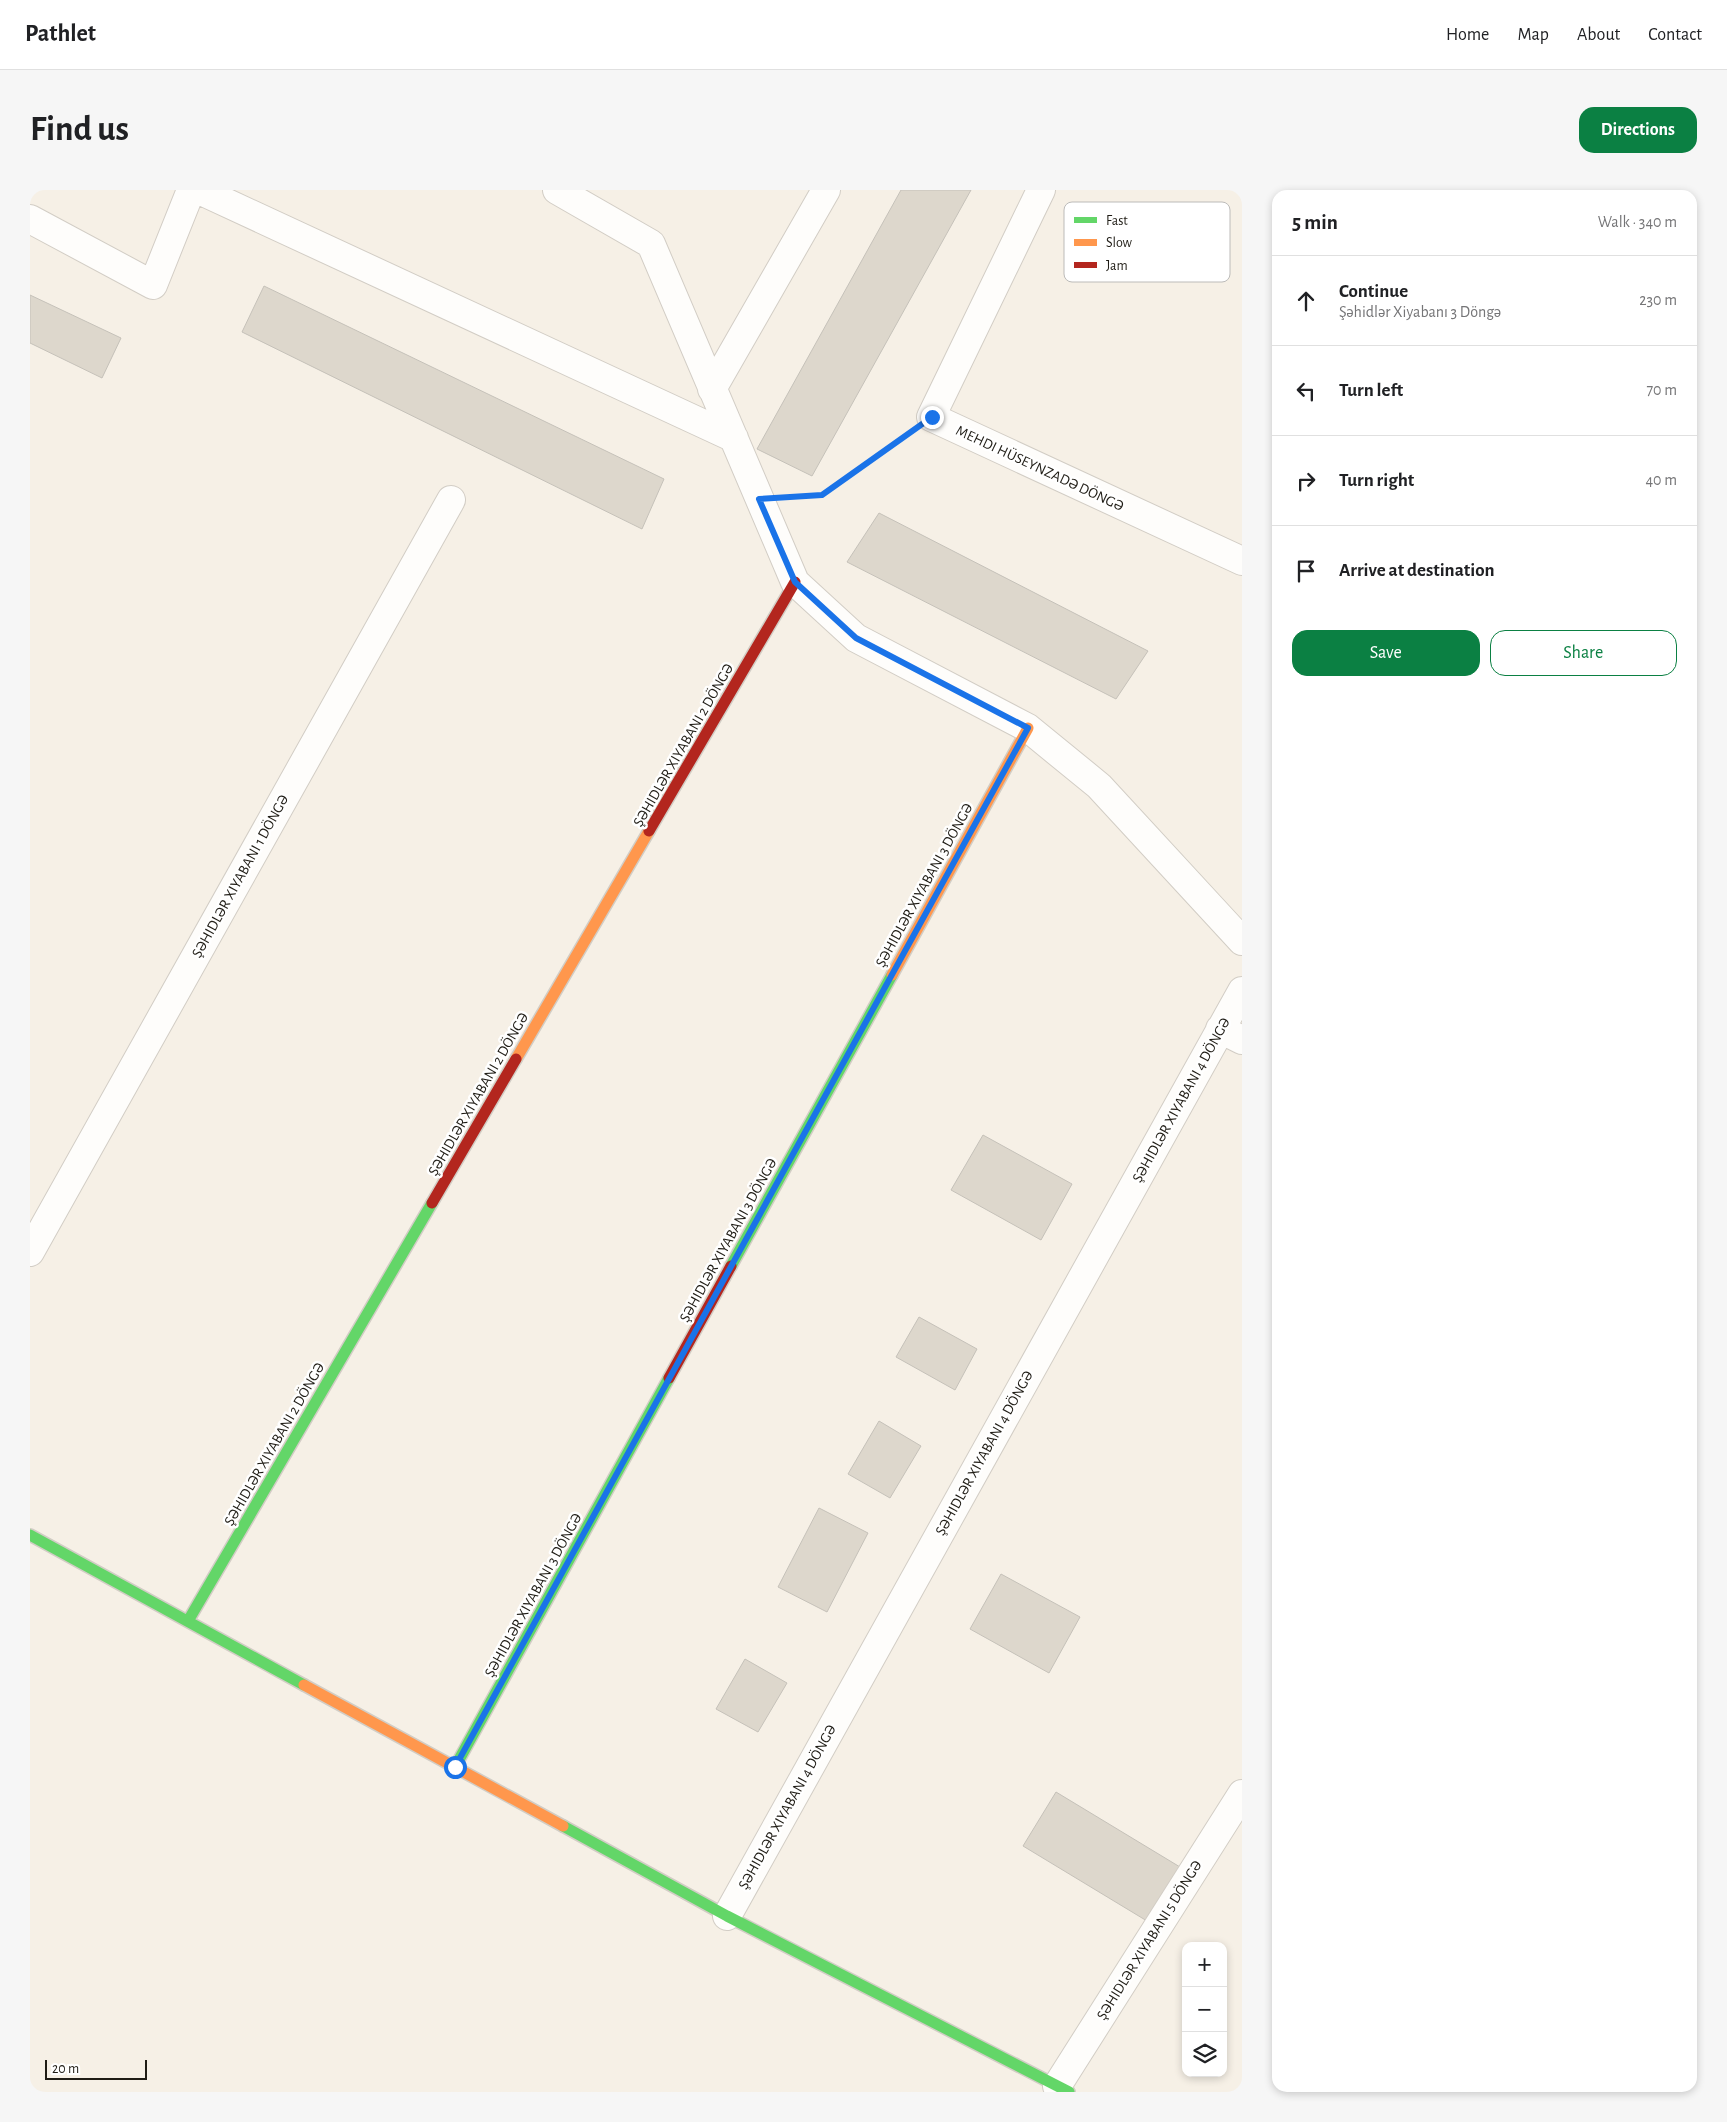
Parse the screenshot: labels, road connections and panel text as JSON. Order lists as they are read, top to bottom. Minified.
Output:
{"streets":{"street":["MEHDI HÜSEYNZADƏ DÖNGƏ"]},"legend":["Fast","Slow","Jam"],"scale_bar":"20 m","page":{"header":"Pathlet","nav":["Home","Map","About","Contact"],"buttons":["Directions",["Save","Share"]],"title":"Find us","heading":["5 min","Walk · 340 m"],"list":[["Continue","Şəhidlər Xiyabanı 3 Döngə","230 m"],["Turn left","70 m"],["Turn right","40 m"],"Arrive at destination"],"map_buttons":["+","−"],"scale":"20 m"}}
